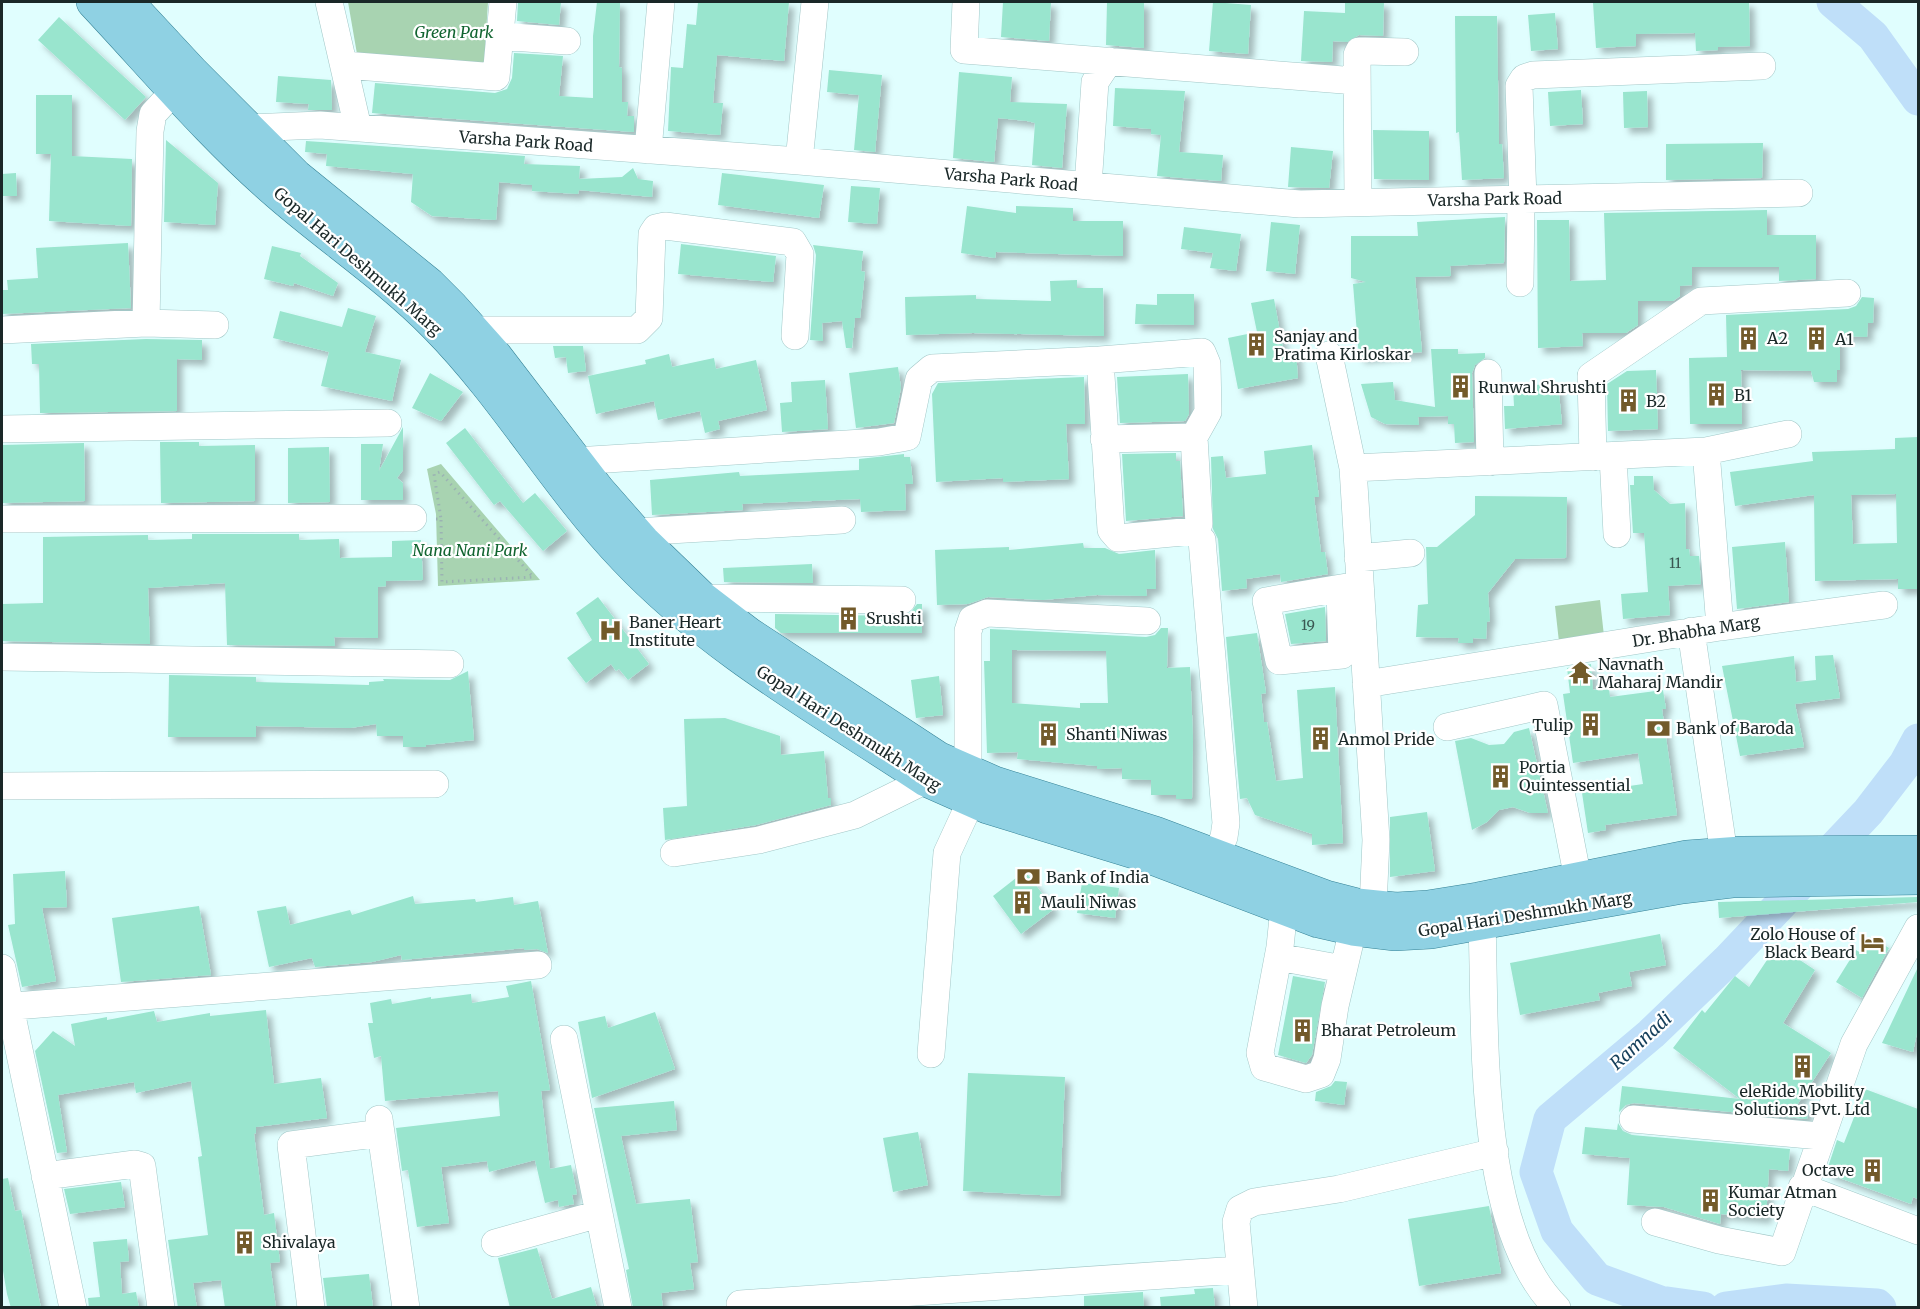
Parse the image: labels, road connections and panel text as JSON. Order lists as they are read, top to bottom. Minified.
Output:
{"streets":{"main road":["Gopal Hari Deshmukh Marg"],"street":["Varsha Park Road","Dr. Bhabha Marg"]},"crossings":[["Varsha Park Road","Gopal Hari Deshmukh Marg"]],"water":["Ramnadi"],"parks":["Green Park","Nana Nani Park"],"places":{"building":["A2","A1","Sanjay and Pratima Kirloskar","Runwal Shrushti","B1","B2","Srushti","Tulip","Shanti Niwas","Anmol Pride","Portia Quintessential","Mauli Niwas","Bharat Petroleum","eleRide Mobility Solutions Pvt. Ltd","Octave","Kumar Atman Society","Shivalaya"],"hospital":["Baner Heart Institute"],"temple":["Navnath Maharaj Mandir"],"bank":["Bank of Baroda","Bank of India"],"hotel":["Zolo House of Black Beard"]},"house_numbers":["11","19"]}
